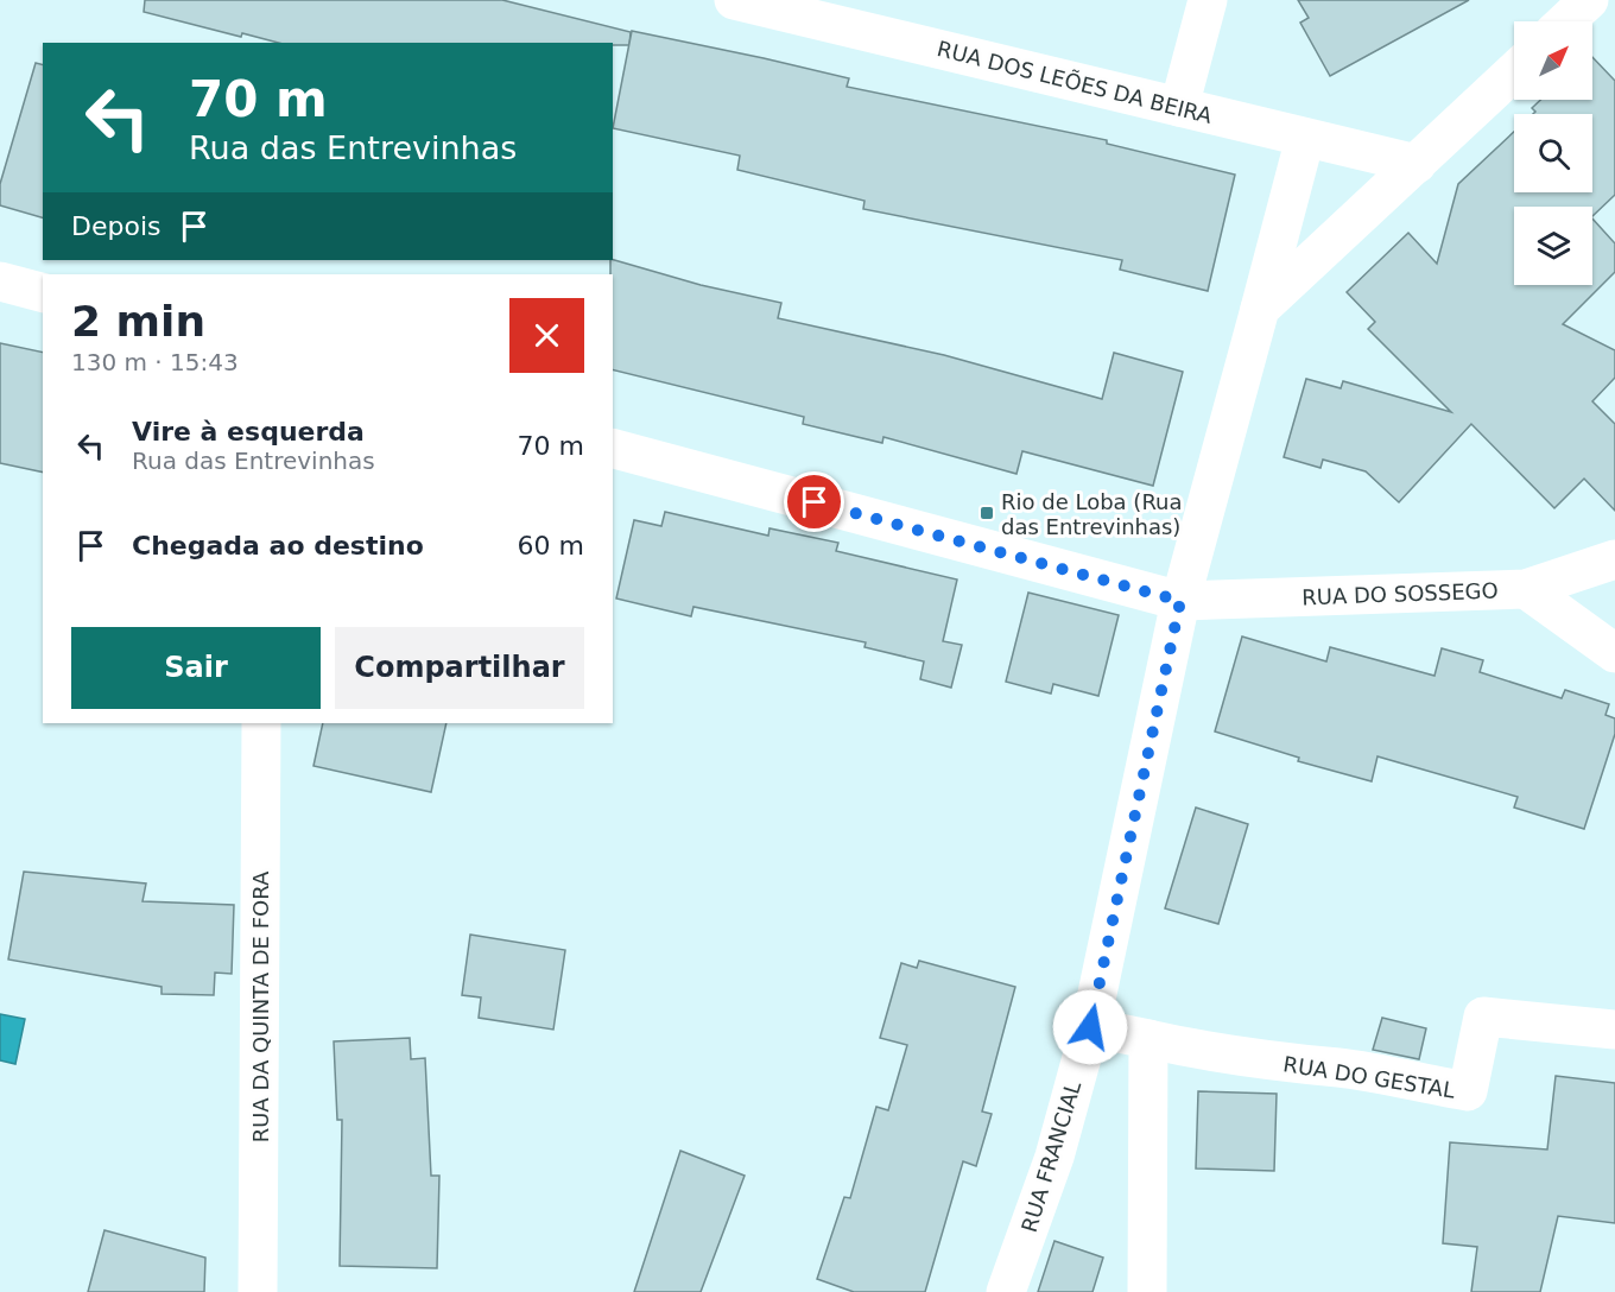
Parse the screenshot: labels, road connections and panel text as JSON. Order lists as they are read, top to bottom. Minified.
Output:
{"streets":{"street":["RUA DOS LEÕES DA BEIRA","RUA DO SOSSEGO","RUA DA QUINTA DE FORA","RUA DO GESTAL","RUA FRANCIAL"]},"crossings":[["RUA DOS LEÕES DA BEIRA","RUA FRANCIAL"],["RUA DO SOSSEGO","RUA FRANCIAL"]],"places":{"transit":["Rio de Loba (Rua das Entrevinhas)"]},"north":"top right","page":{"turn":["70 m","Rua das Entrevinhas"],"then":"Depois","heading":["2 min","130 m · 15:43"],"list":[{"name":"Vire à esquerda","note":"Rua das Entrevinhas","value":"70 m"},{"name":"Chegada ao destino","value":"60 m"}],"buttons":["Sair","Compartilhar"]}}
